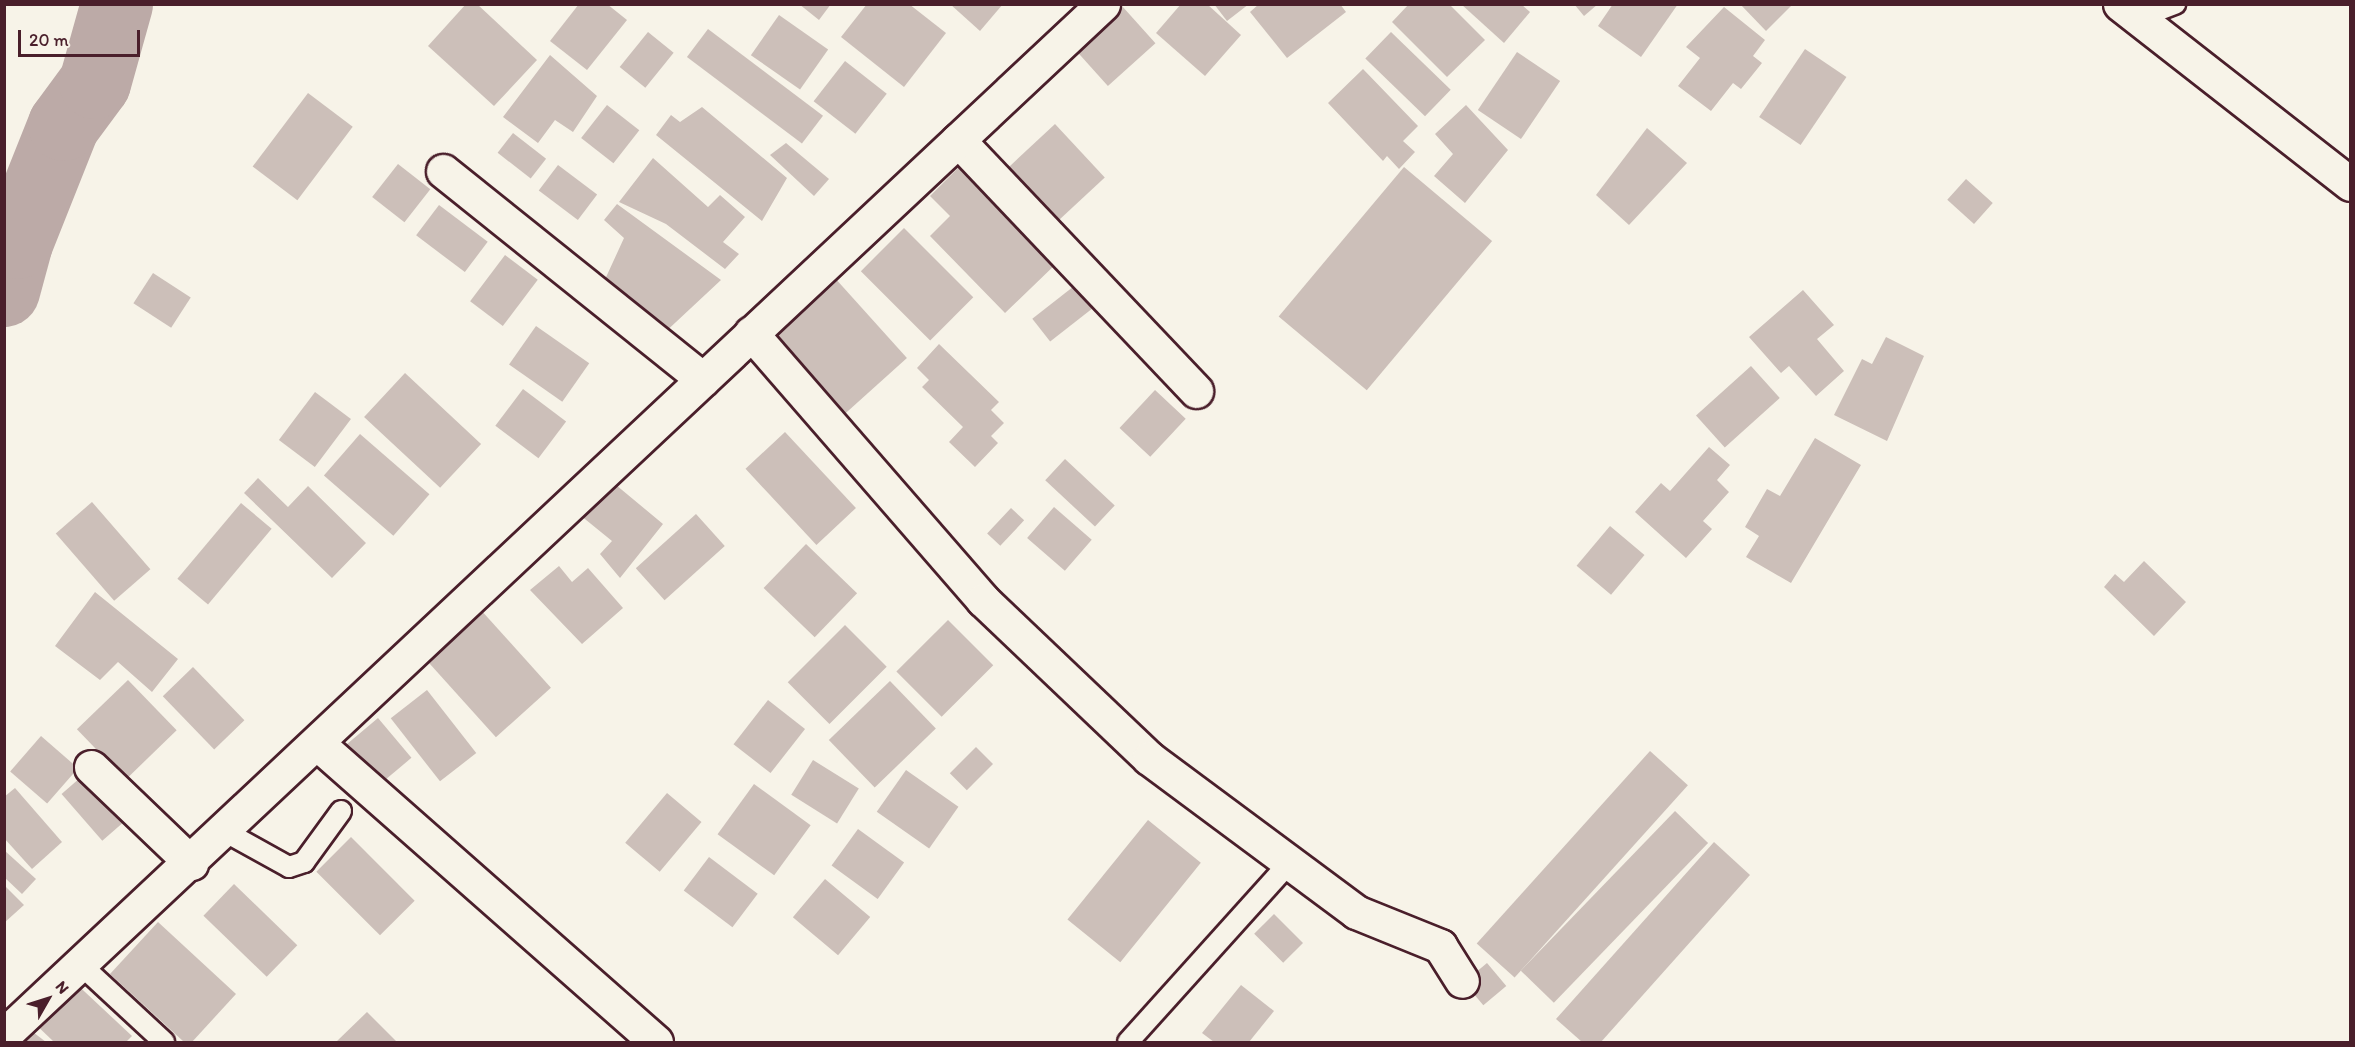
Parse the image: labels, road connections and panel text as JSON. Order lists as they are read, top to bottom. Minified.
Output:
{"scale_bar":"20 m","north":"top right"}
